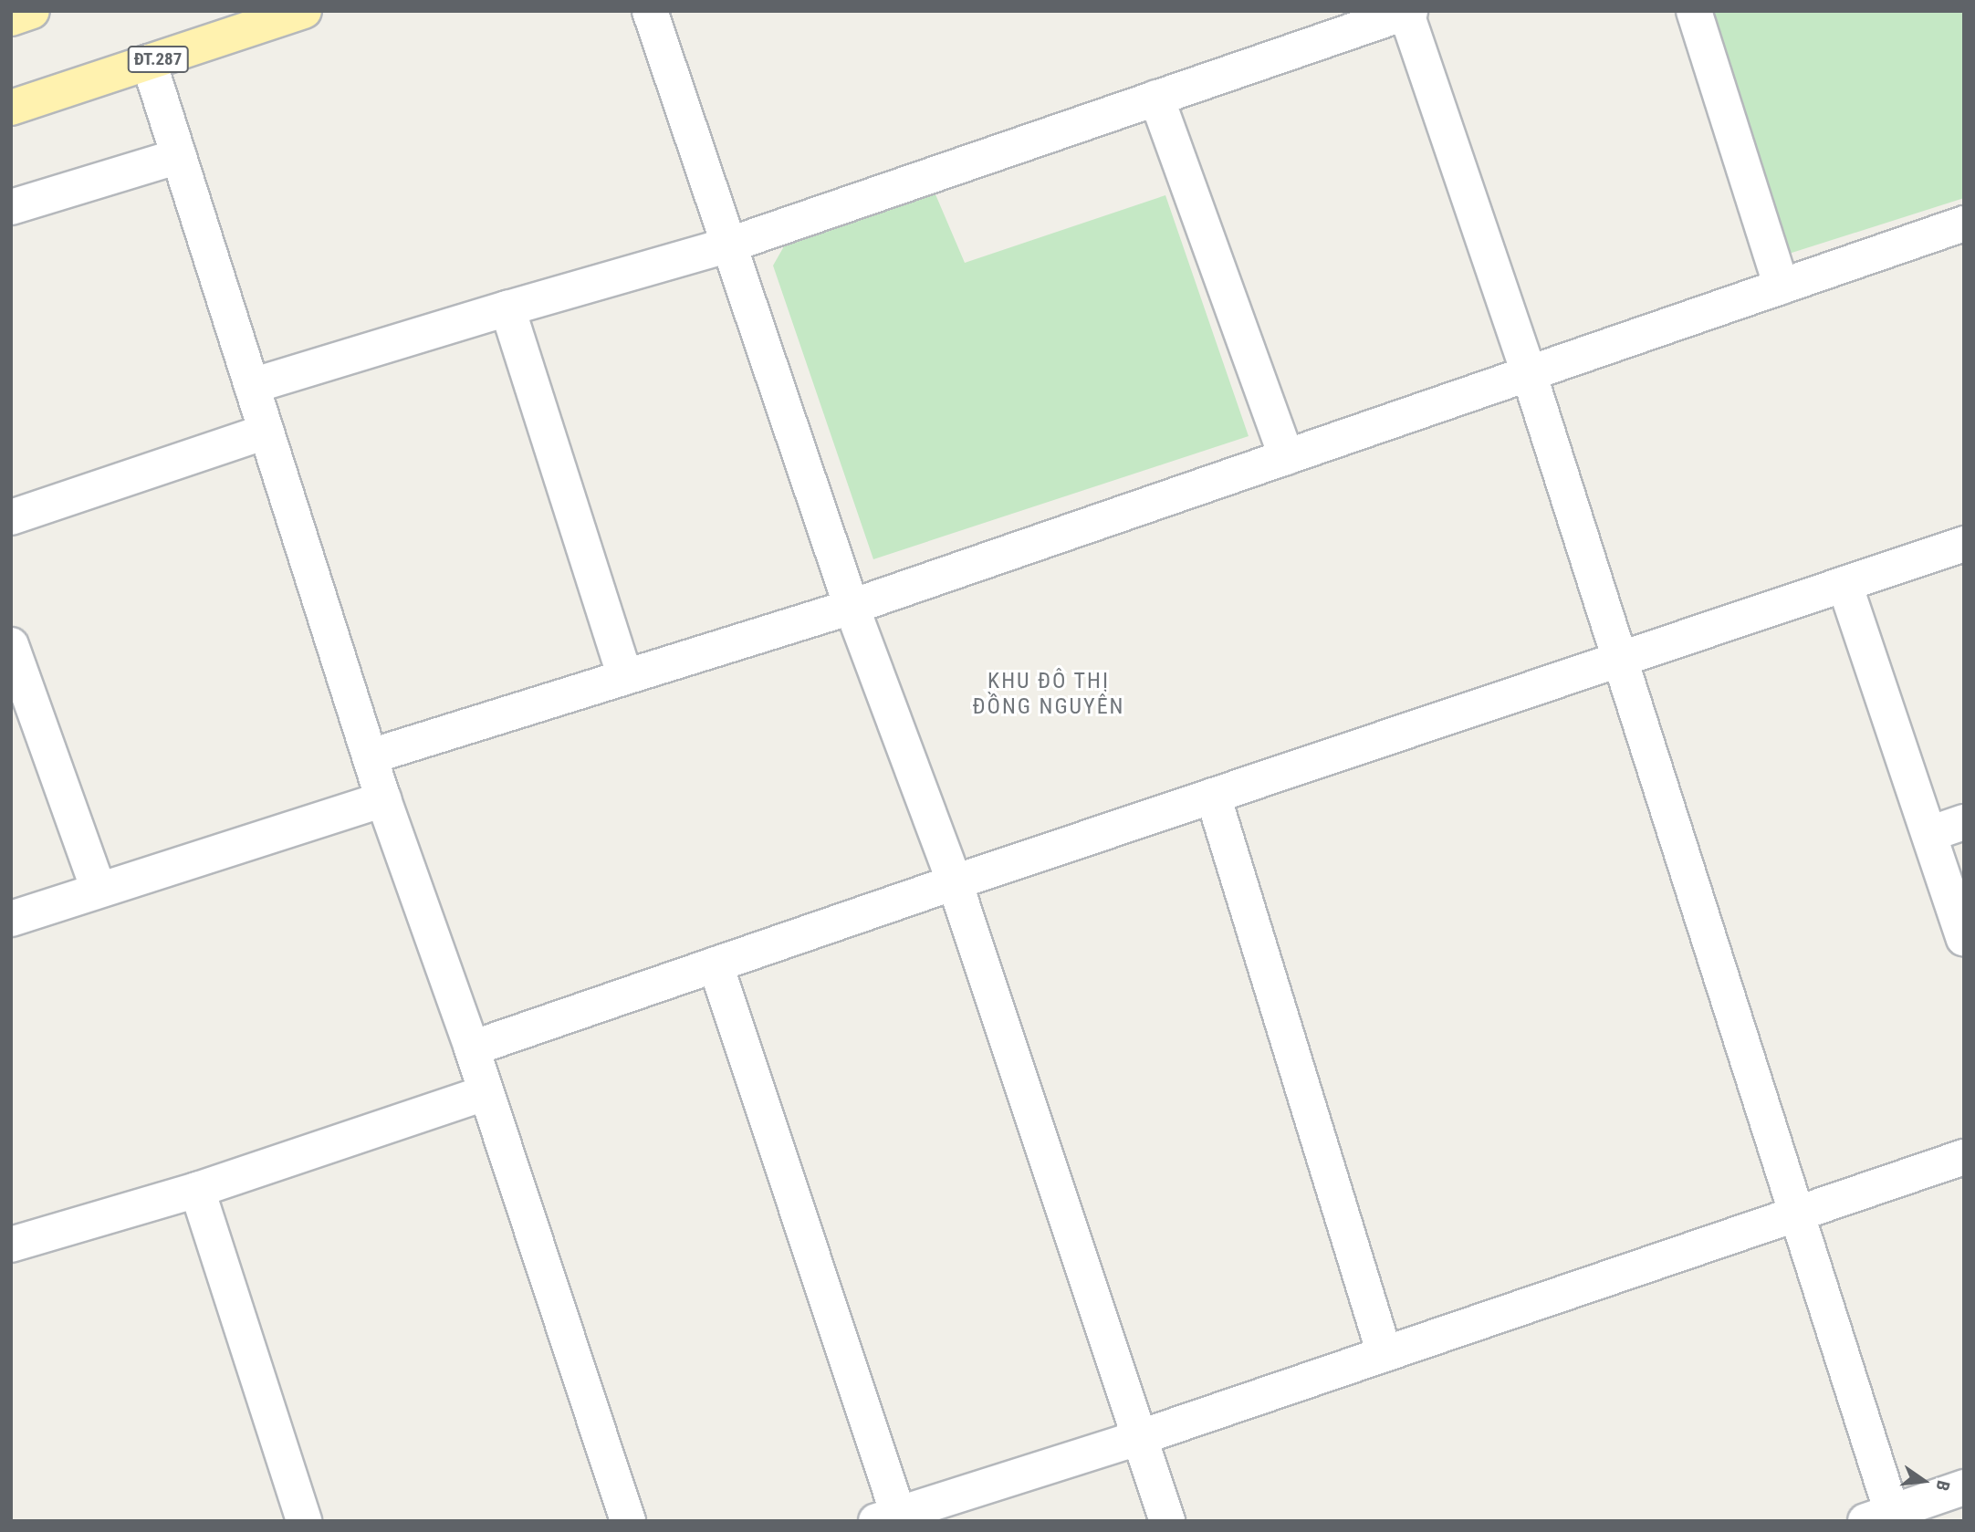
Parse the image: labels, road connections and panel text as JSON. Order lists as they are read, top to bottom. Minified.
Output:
{"streets":{"main road":["ĐT.287"]},"districts":["KHU ĐÔ THỊ ĐỒNG NGUYÊN"],"north":"right"}
